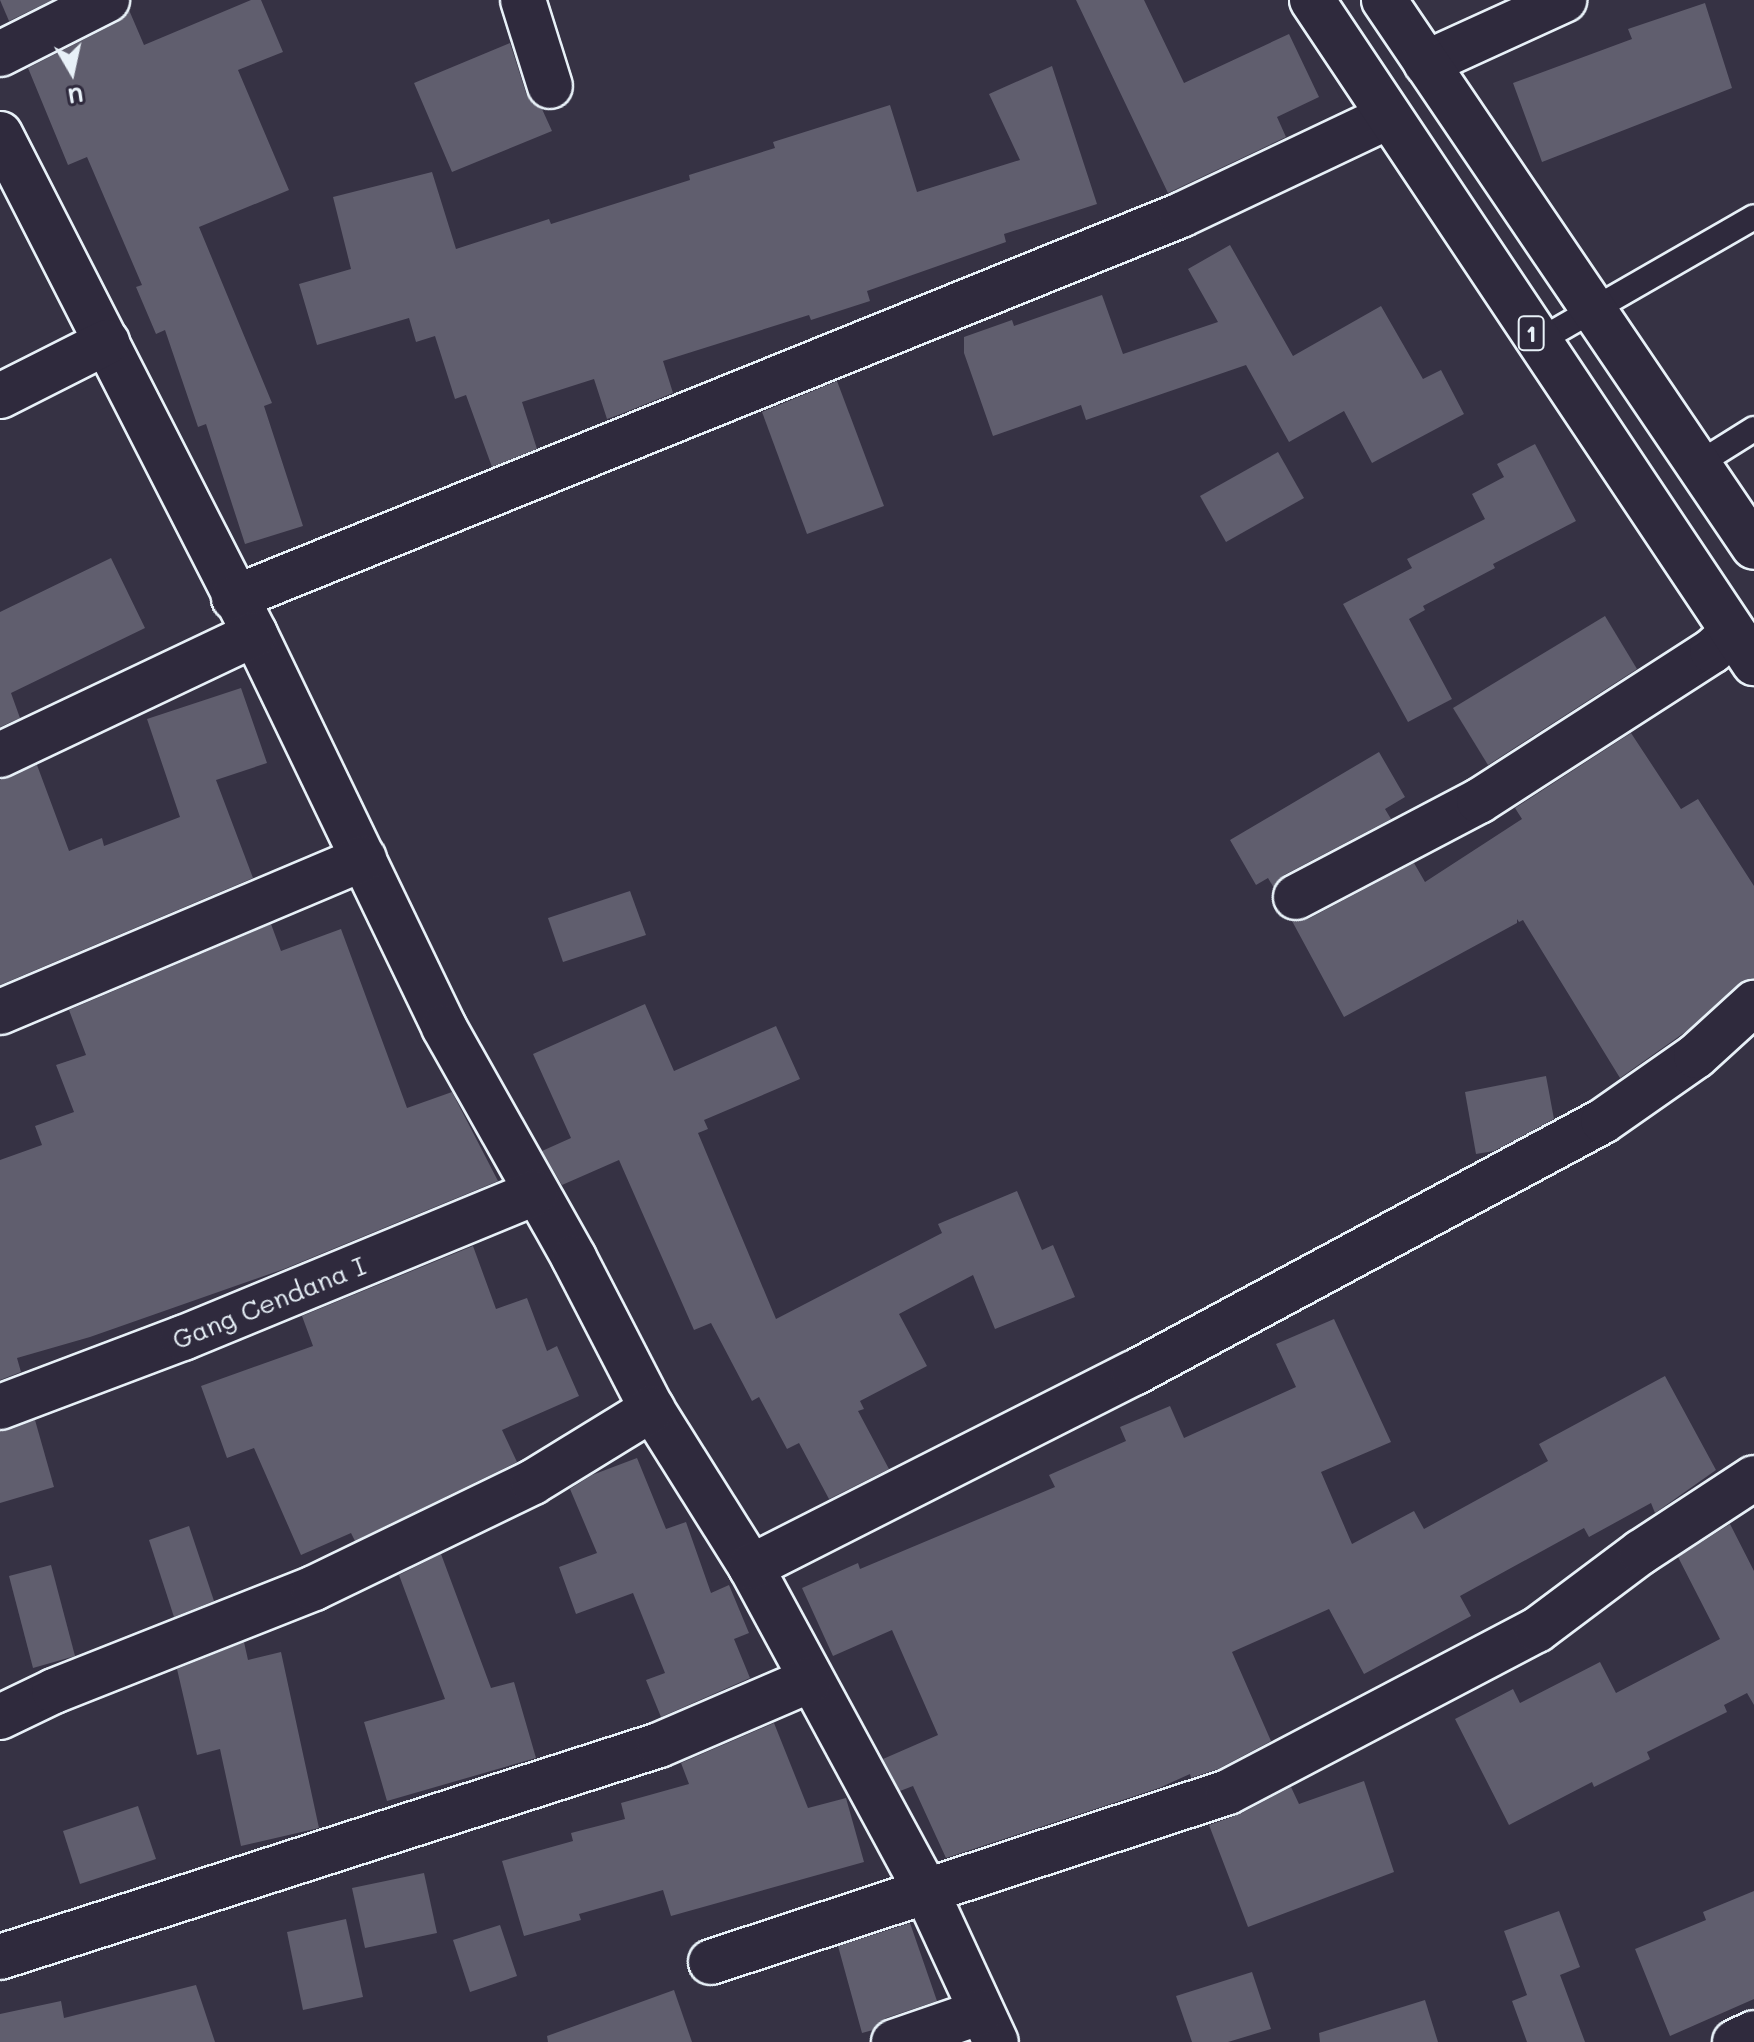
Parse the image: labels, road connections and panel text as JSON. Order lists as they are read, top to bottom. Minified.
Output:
{"streets":{"main road":["1","Gang Cendana I"]},"north":"bottom"}
